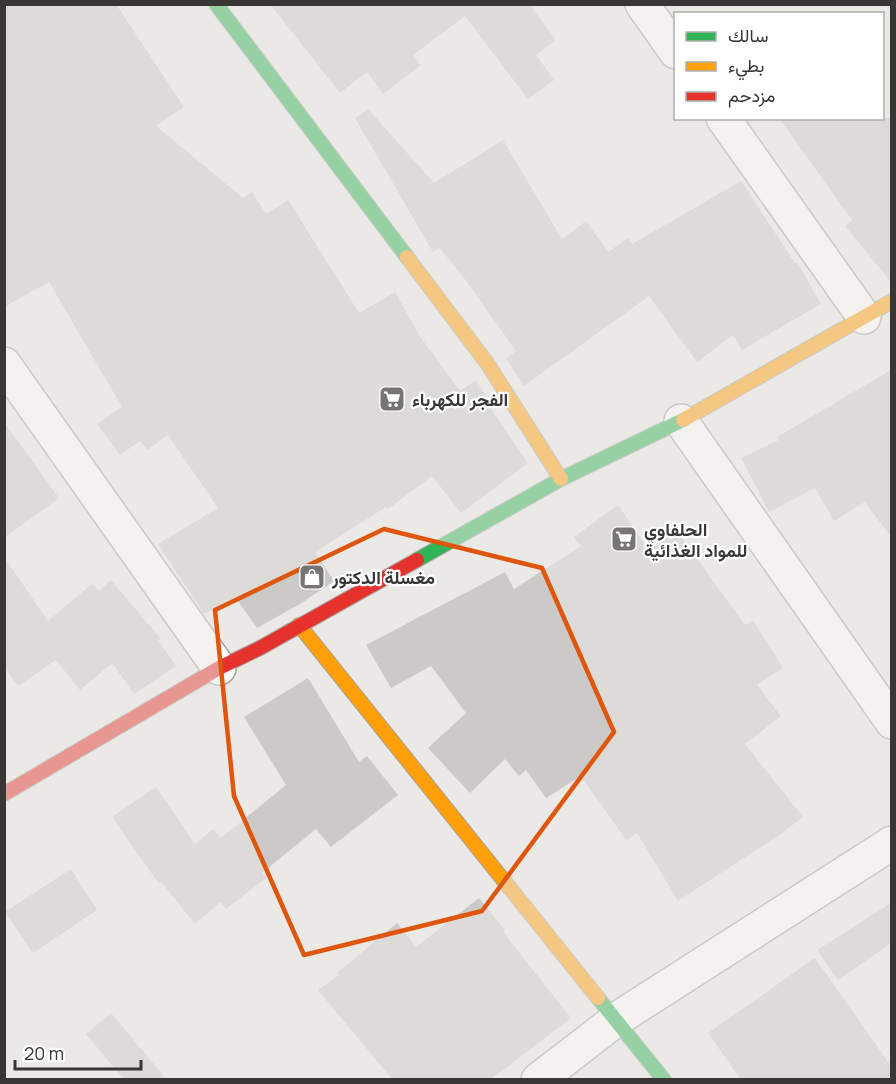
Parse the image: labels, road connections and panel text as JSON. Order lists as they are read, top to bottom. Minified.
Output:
{"places":{"supermarket":["الفجر للكهرباء","الحلفاوي للمواد الغذائية"],"shop":["مغسلة الدكتور"]},"legend":["سالك","بطيء","مزدحم"],"scale_bar":"20 m"}
